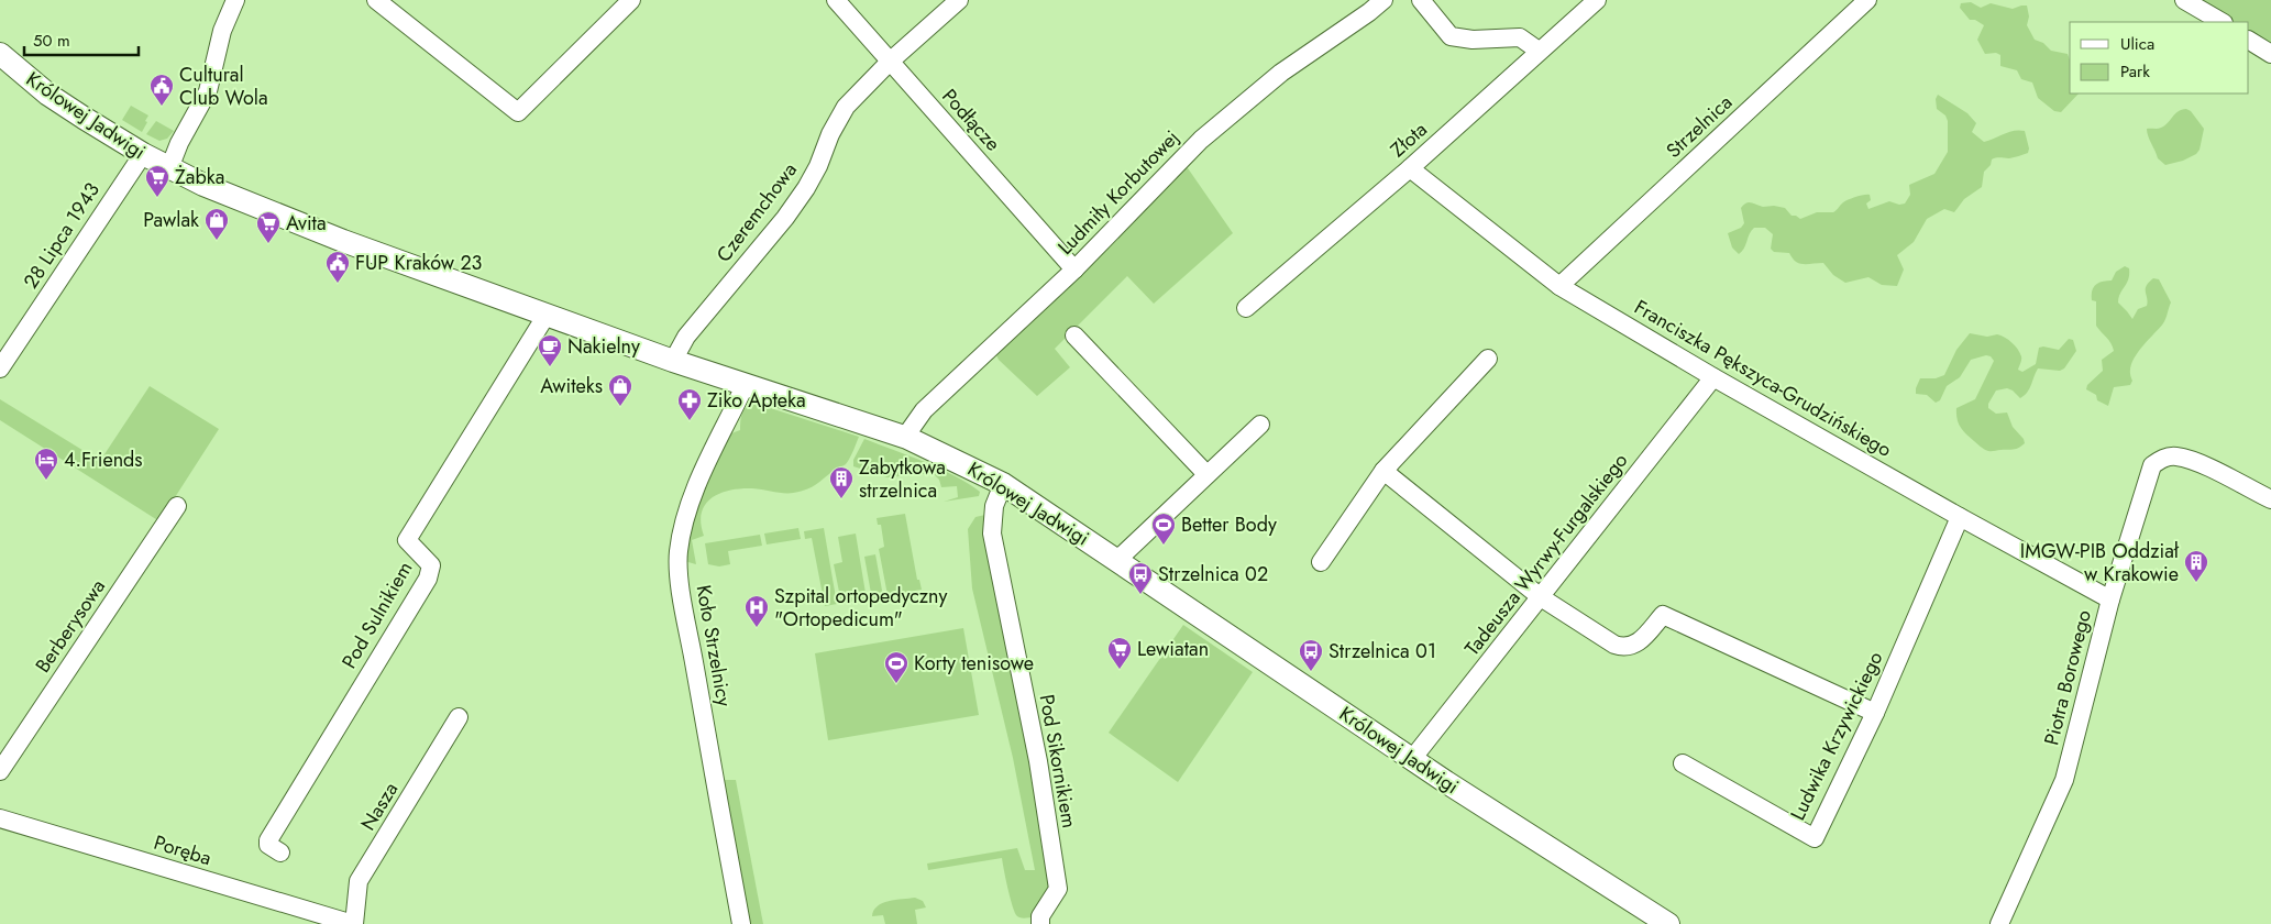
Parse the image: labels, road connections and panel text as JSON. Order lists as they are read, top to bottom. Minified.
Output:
{"streets":{"street":["Królowej Jadwigi","Podłącze","Strzelnica","Złota","Ludmiły Korbutowej","Czeremchowa","28 Lipca 1943","Franciszka Pększyca-Grudzińskiego","Tadeusza Wyrwy-Furgalskiego","Pod Sulnikiem","Berberysowa","Koło Strzelnicy","Piotra Borowego","Ludwika Krzywickiego","Pod Sikornikiem","Nasza","Poręba"]},"crossings":[["Królowej Jadwigi","Ludmiły Korbutowej"],["Królowej Jadwigi","Czeremchowa"],["Królowej Jadwigi","28 Lipca 1943"],["Królowej Jadwigi","Tadeusza Wyrwy-Furgalskiego"],["Królowej Jadwigi","Pod Sulnikiem"],["Królowej Jadwigi","Koło Strzelnicy"],["Królowej Jadwigi","Pod Sikornikiem"],["Podłącze","Ludmiły Korbutowej"],["Podłącze","Czeremchowa"],["Strzelnica","Franciszka Pększyca-Grudzińskiego"],["Złota","Franciszka Pększyca-Grudzińskiego"],["Franciszka Pększyca-Grudzińskiego","Tadeusza Wyrwy-Furgalskiego"],["Franciszka Pększyca-Grudzińskiego","Piotra Borowego"],["Franciszka Pększyca-Grudzińskiego","Ludwika Krzywickiego"],["Nasza","Poręba"]],"places":{"public building":["Cultural Club Wola","FUP Kraków 23"],"supermarket":["Żabka","Avita","Lewiatan"],"shop":["Pawlak","Awiteks"],"cafe":["Nakielny"],"pharmacy":["Ziko Apteka"],"hotel":["4.Friends"],"building":["Zabytkowa strzelnica","IMGW-PIB Oddział w Krakowie"],"sports":["Better Body","Korty tenisowe"],"bus stop":["Strzelnica 02","Strzelnica 01"],"hospital":["Szpital ortopedyczny \"Ortopedicum\""]},"legend":["Ulica","Park"],"scale_bar":"50 m"}
